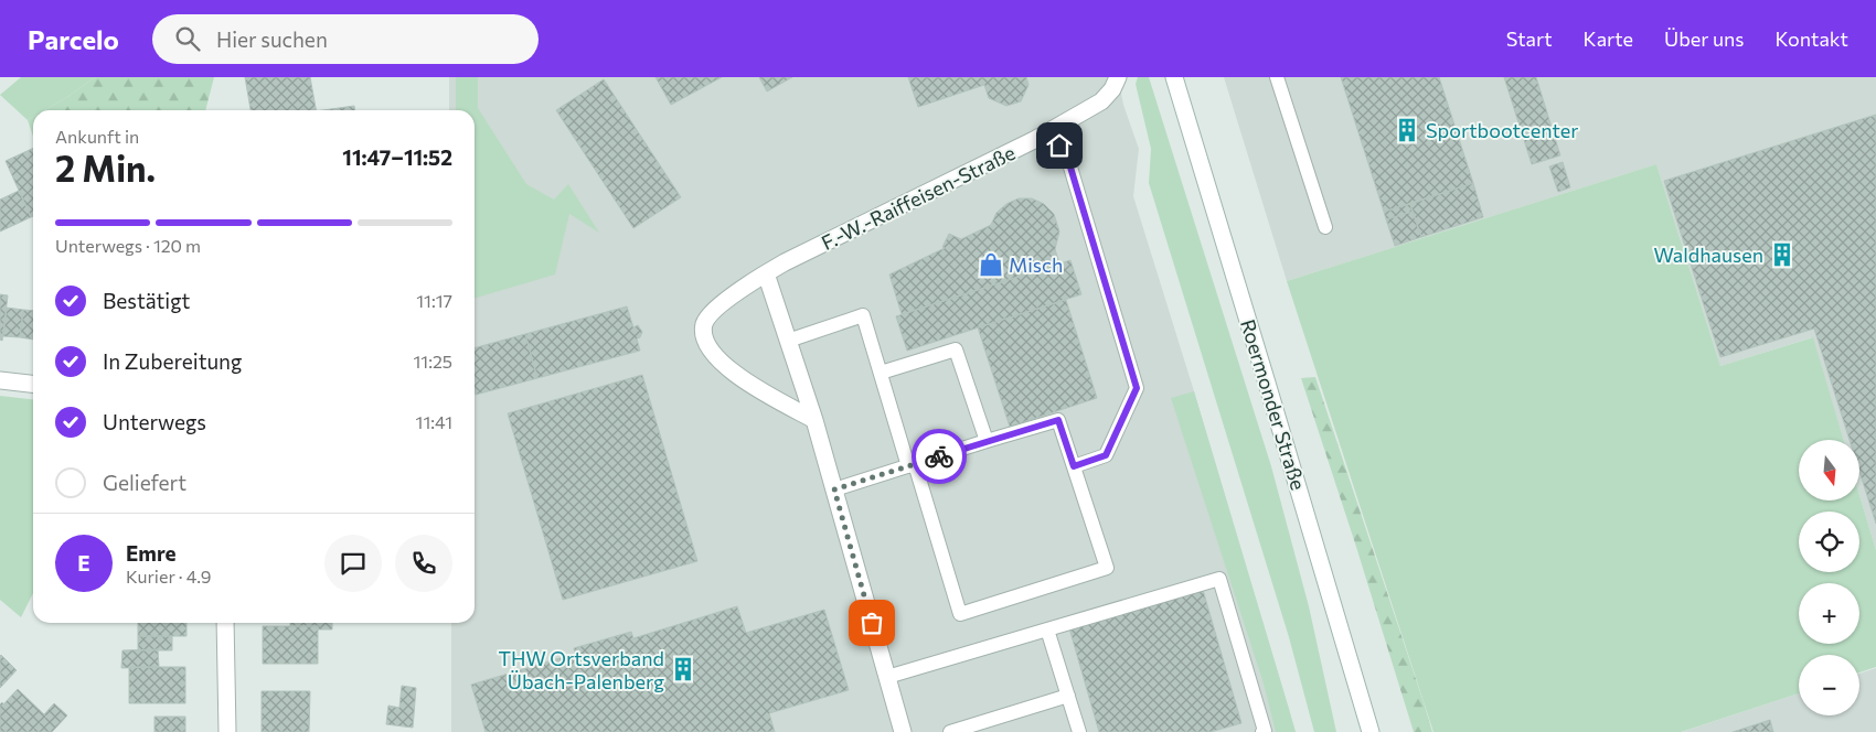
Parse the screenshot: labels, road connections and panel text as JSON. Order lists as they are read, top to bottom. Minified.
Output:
{"streets":{"street":["F.-W.-Raiffeisen-Straße","Roermonder Straße"]},"places":{"building":["Sportbootcenter","Waldhausen","THW Ortsverband Übach-Palenberg"],"shop":["Misch"]},"north":"bottom","page":{"header":"Parcelo","search":"Hier suchen","nav":["Start","Karte","Über uns","Kontakt"],"heading":["2 Min.","Ankunft in","11:47–11:52"],"panel":["Emre","Kurier · 4.9"],"bar":"Unterwegs · 120 m","list":[["Bestätigt","11:17"],["In Zubereitung","11:25"],["Unterwegs","11:41"],"Geliefert"],"map_buttons":["+","−"],"round":"E"}}
